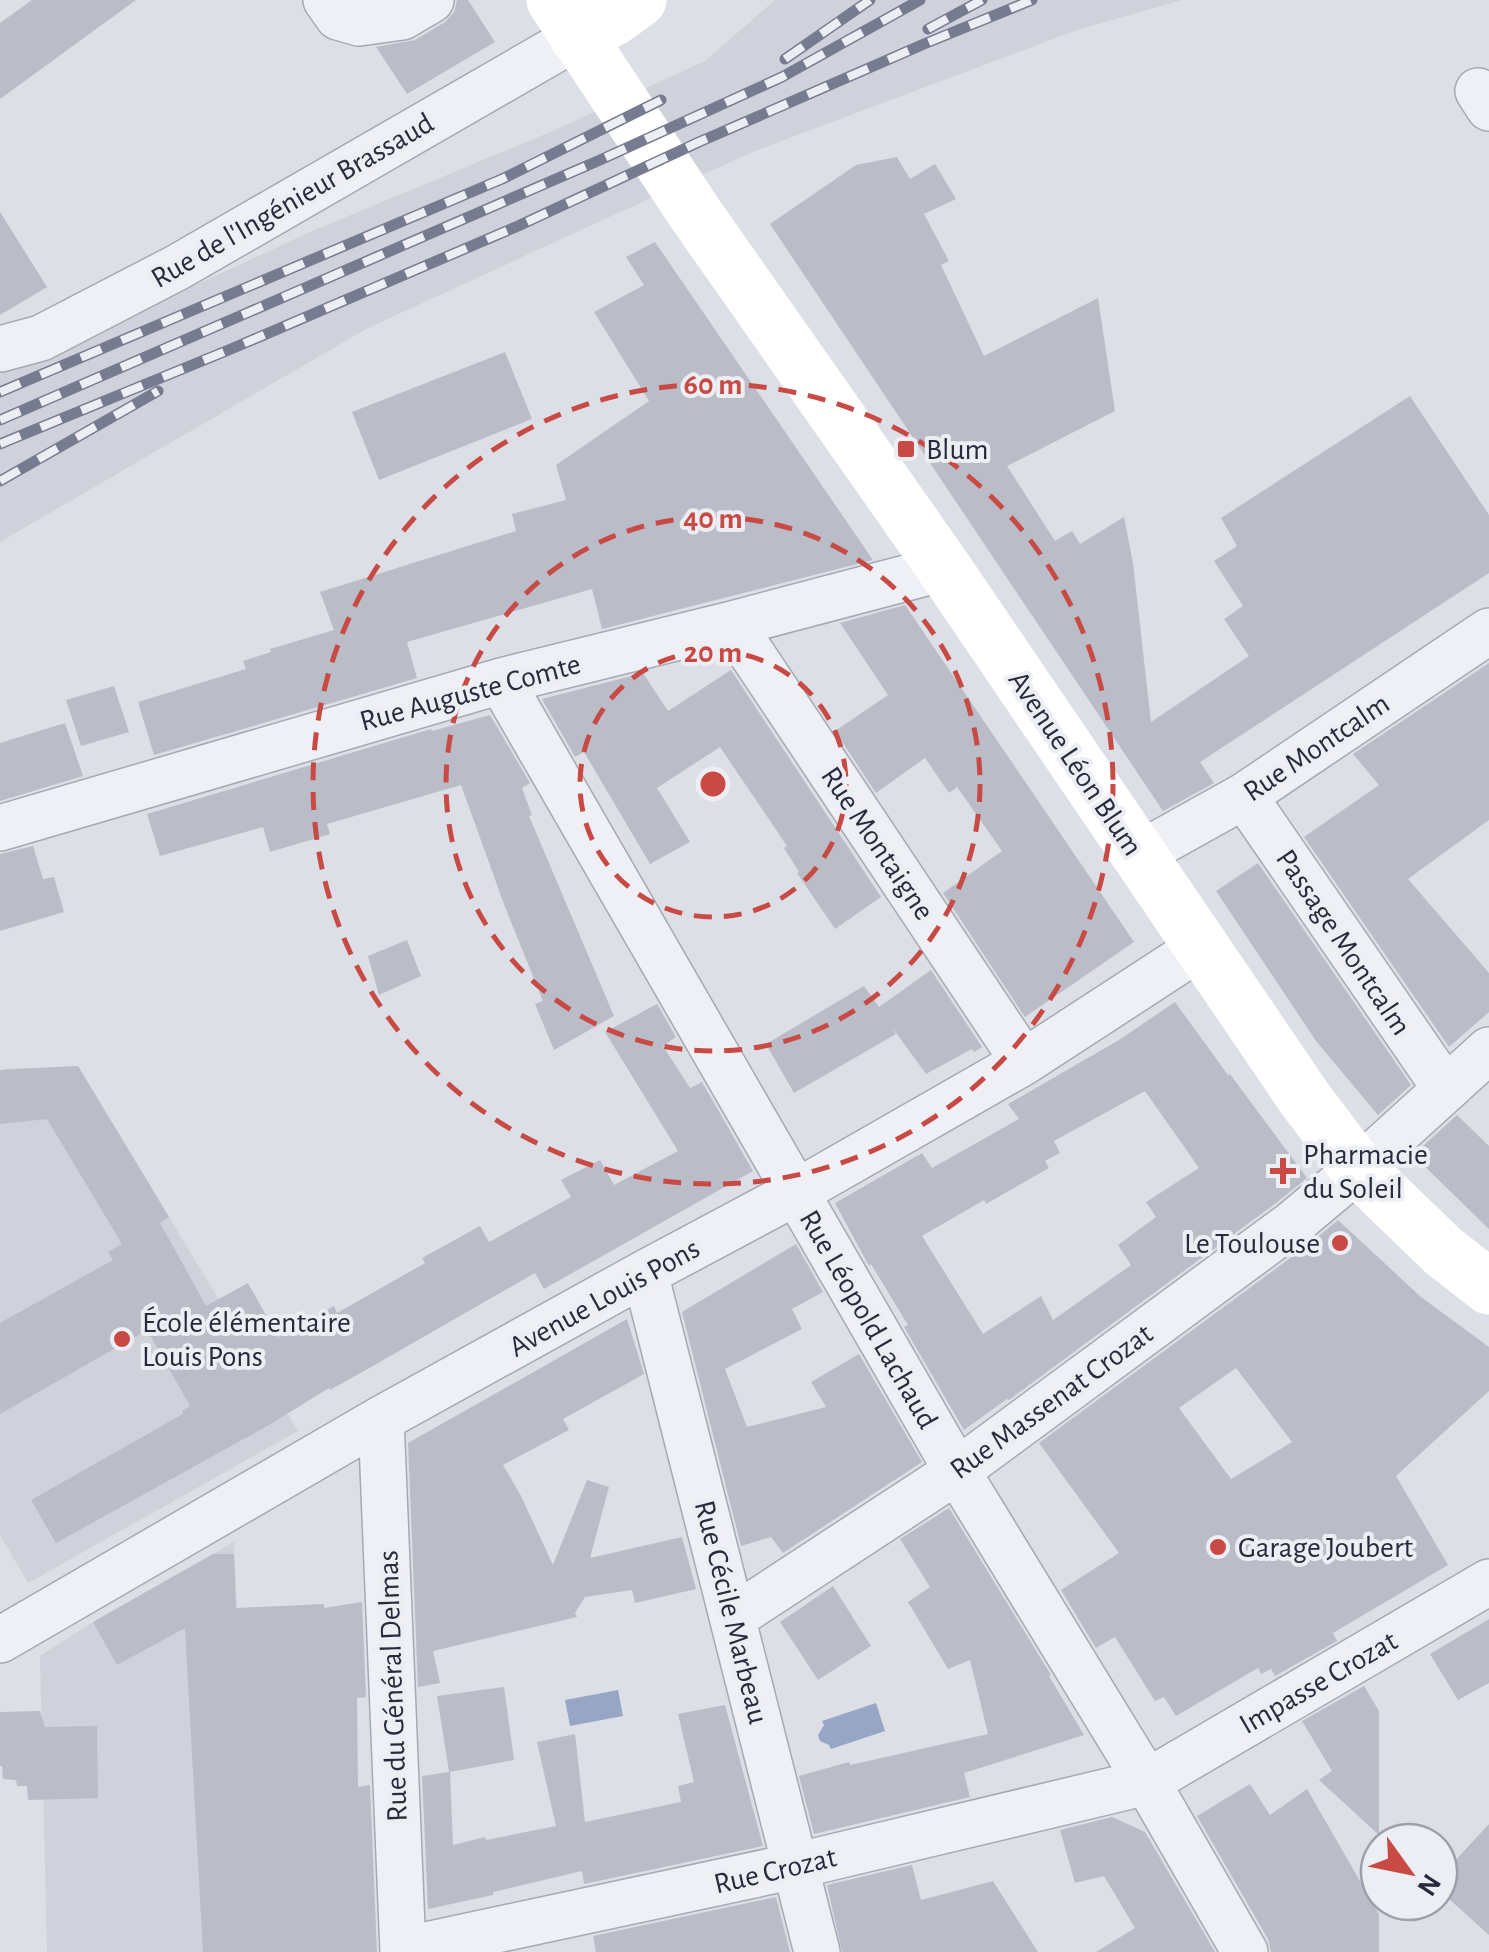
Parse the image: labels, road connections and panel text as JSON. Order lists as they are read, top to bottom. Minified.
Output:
{"streets":{"main road":["Avenue Léon Blum"],"street":["Rue de l'Ingénieur Brassaud","Rue Auguste Comte","Rue Montcalm","Rue Montaigne","Passage Montcalm","Avenue Louis Pons","Rue Léopold Lachaud","Rue Massenat Crozat","Rue Cécile Marbeau","Impasse Crozat","Rue du Général Delmas","Rue Crozat"]},"crossings":[["Rue de l'Ingénieur Brassaud","Avenue Léon Blum"],["Rue Auguste Comte","Avenue Léon Blum"],["Rue Auguste Comte","Rue Montaigne"],["Rue Auguste Comte","Rue Léopold Lachaud"],["Rue Montcalm","Avenue Léon Blum"],["Rue Montcalm","Passage Montcalm"],["Avenue Léon Blum","Avenue Louis Pons"],["Avenue Léon Blum","Rue Massenat Crozat"],["Rue Montaigne","Avenue Louis Pons"],["Passage Montcalm","Rue Massenat Crozat"],["Avenue Louis Pons","Rue Léopold Lachaud"],["Avenue Louis Pons","Rue Cécile Marbeau"],["Avenue Louis Pons","Rue du Général Delmas"],["Rue Léopold Lachaud","Rue Massenat Crozat"],["Rue Léopold Lachaud","Impasse Crozat"],["Rue Léopold Lachaud","Rue Crozat"],["Rue Massenat Crozat","Rue Cécile Marbeau"],["Rue Cécile Marbeau","Rue Crozat"],["Impasse Crozat","Rue Crozat"],["Rue du Général Delmas","Rue Crozat"]],"places":{"transit":["Blum"],"health":["Pharmacie du Soleil"],"other":["Le Toulouse","École élémentaire Louis Pons","Garage Joubert"]},"north":"bottom right","rings":["60 m","40 m","20 m"]}
